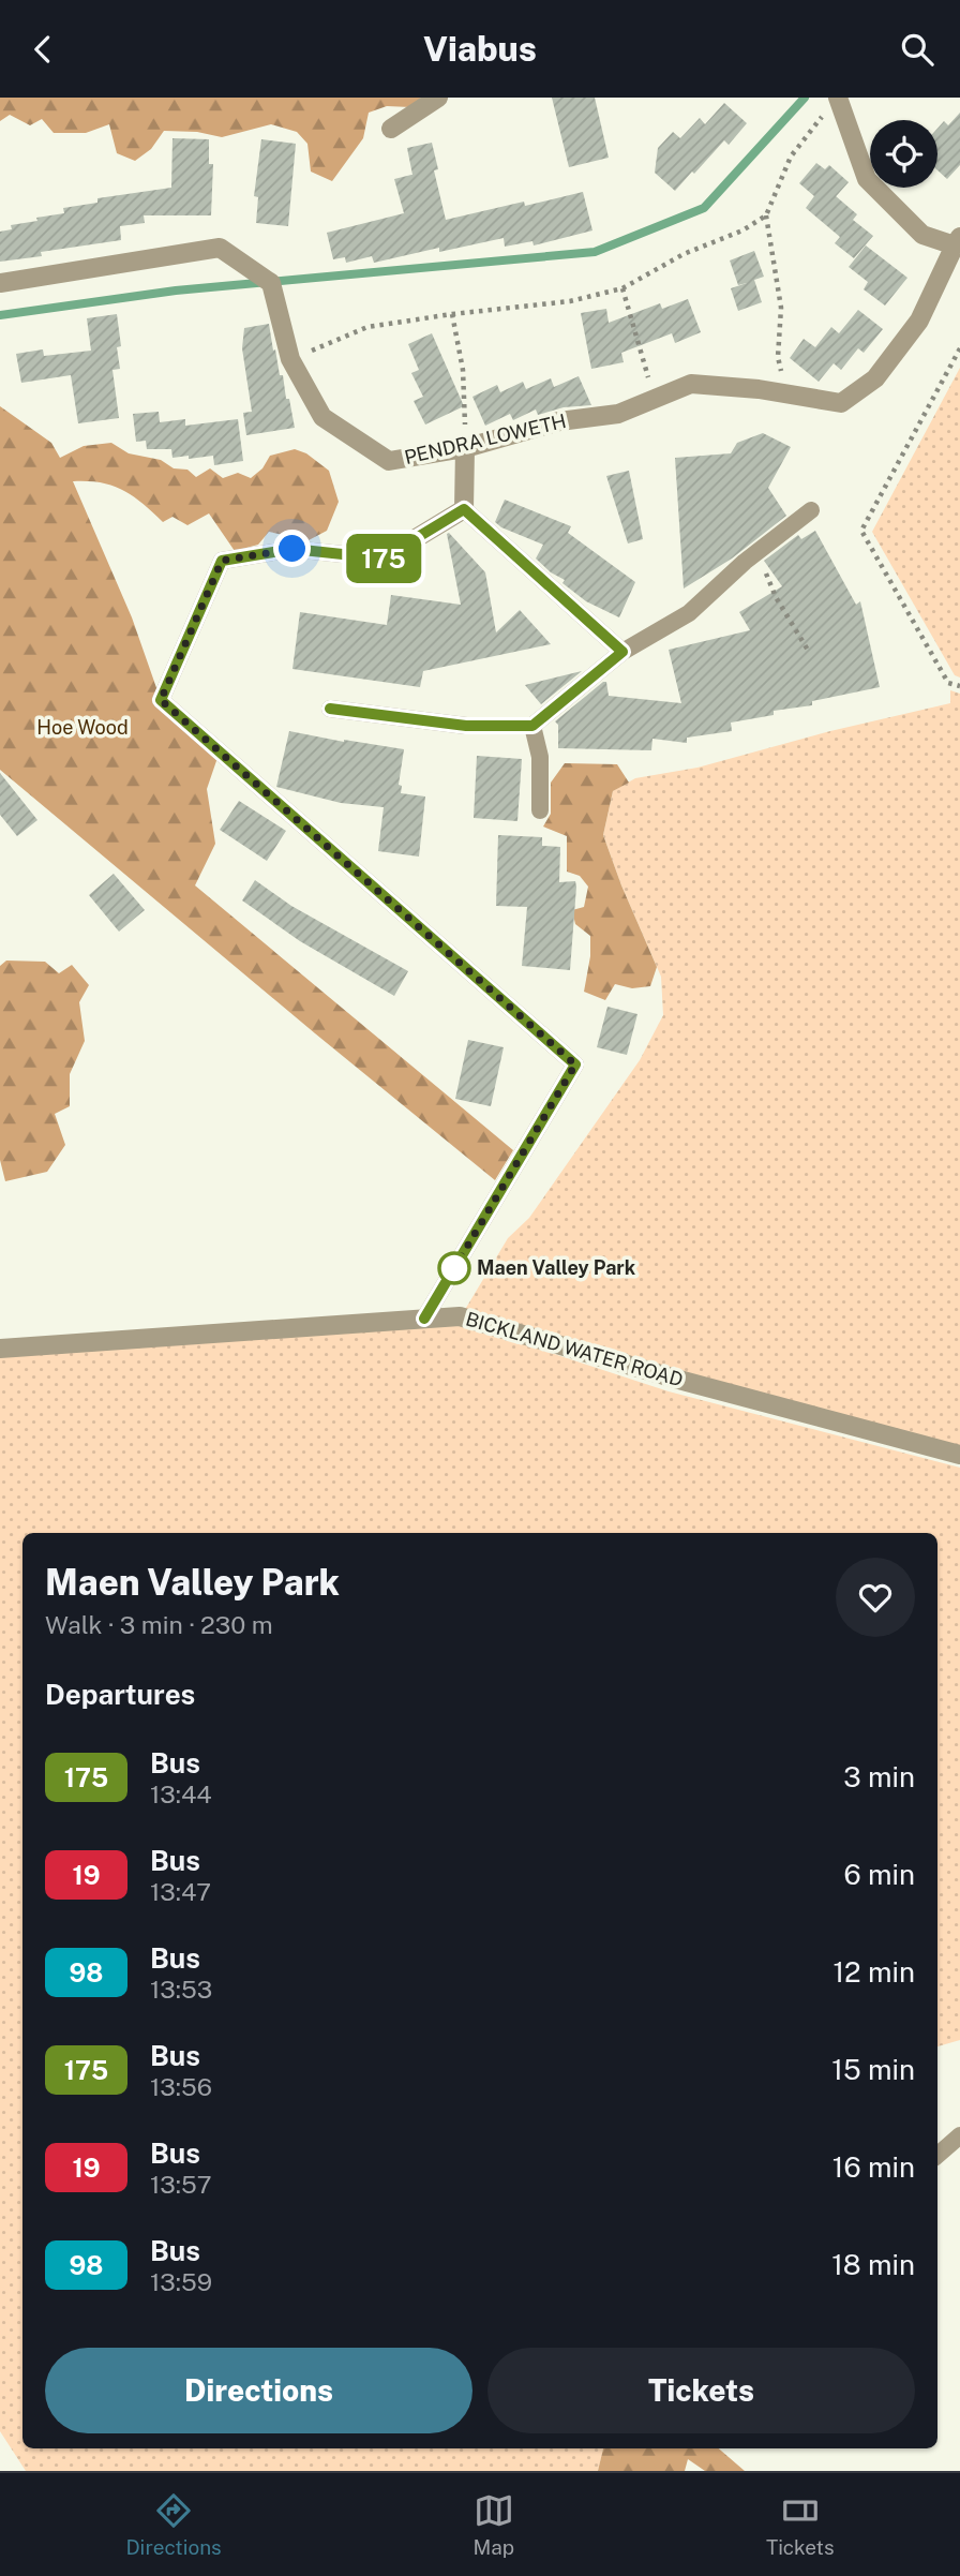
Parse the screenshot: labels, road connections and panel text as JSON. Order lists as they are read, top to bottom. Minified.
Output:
{"streets":{"street":["PENDRA LOWETH","BICKLAND WATER ROAD"]},"parks":["Hoe Wood"],"places":["Maen Valley Park"],"lines":["bus line 175"],"page":{"header":"Viabus","on_map":"175","heading":[["Maen Valley Park","Walk · 3 min · 230 m"],"Departures"],"list":[{"mark":"175","name":"Bus","note":"13:44","value":"3 min"},{"mark":"19","name":"Bus","note":"13:47","value":"6 min"},{"mark":"98","name":"Bus","note":"13:53","value":"12 min"},{"mark":"175","name":"Bus","note":"13:56","value":"15 min"},{"mark":"19","name":"Bus","note":"13:57","value":"16 min"},{"mark":"98","name":"Bus","note":"13:59","value":"18 min"}],"buttons":["Directions","Tickets"],"tabs":["Directions","Map","Tickets"]}}
